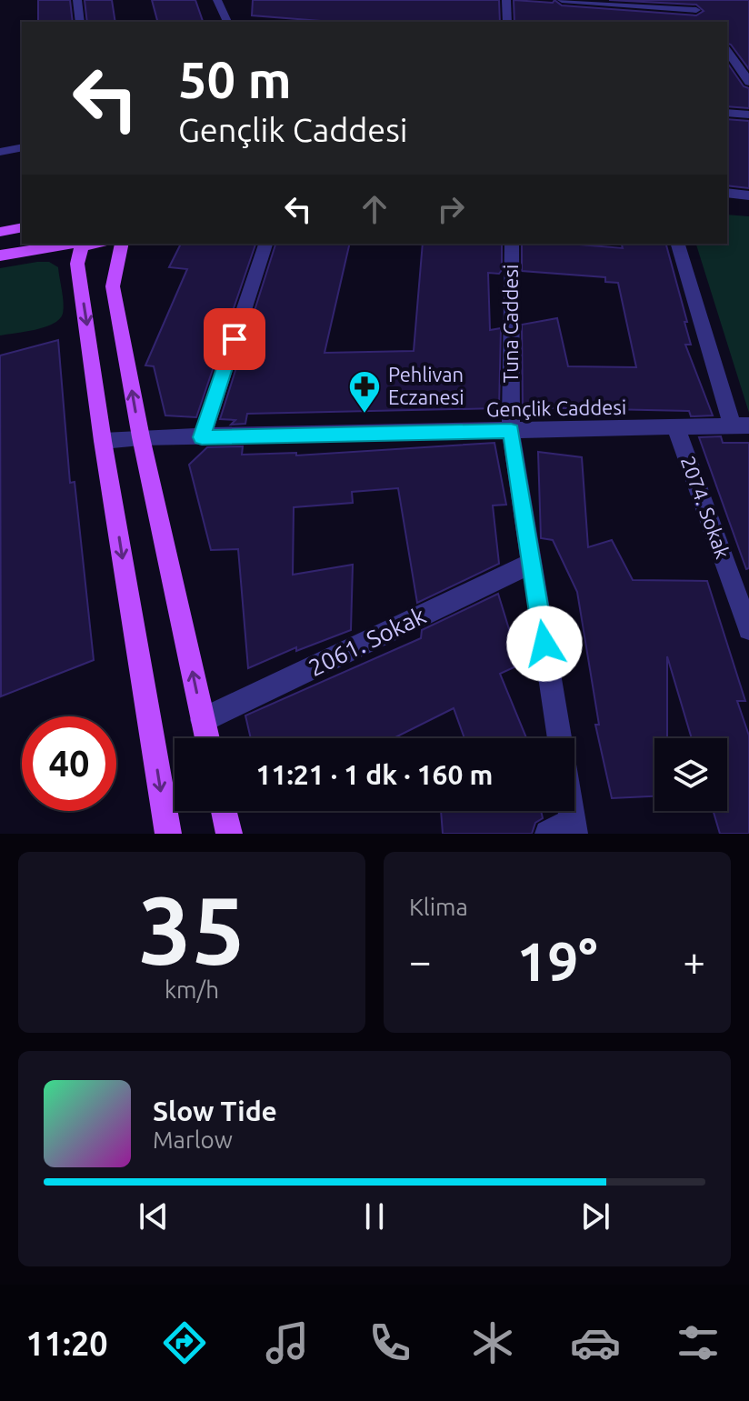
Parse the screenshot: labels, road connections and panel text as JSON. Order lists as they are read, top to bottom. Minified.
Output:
{"streets":{"street":["Tuna Caddesi","Gençlik Caddesi","2074. Sokak","2061. Sokak"]},"crossings":[["Tuna Caddesi","Gençlik Caddesi"],["Tuna Caddesi","2061. Sokak"],["Gençlik Caddesi","2074. Sokak"]],"places":{"pharmacy":["Pehlivan Eczanesi"]},"page":{"turn":["50 m","Gençlik Caddesi"],"limit":"40","trip":"11:21 · 1 dk · 160 m","tile":[["35","km/h"],"Klima"],"heat":["−","19°","+"],"song":["Slow Tide","Marlow"],"tabs":"11:20"}}
